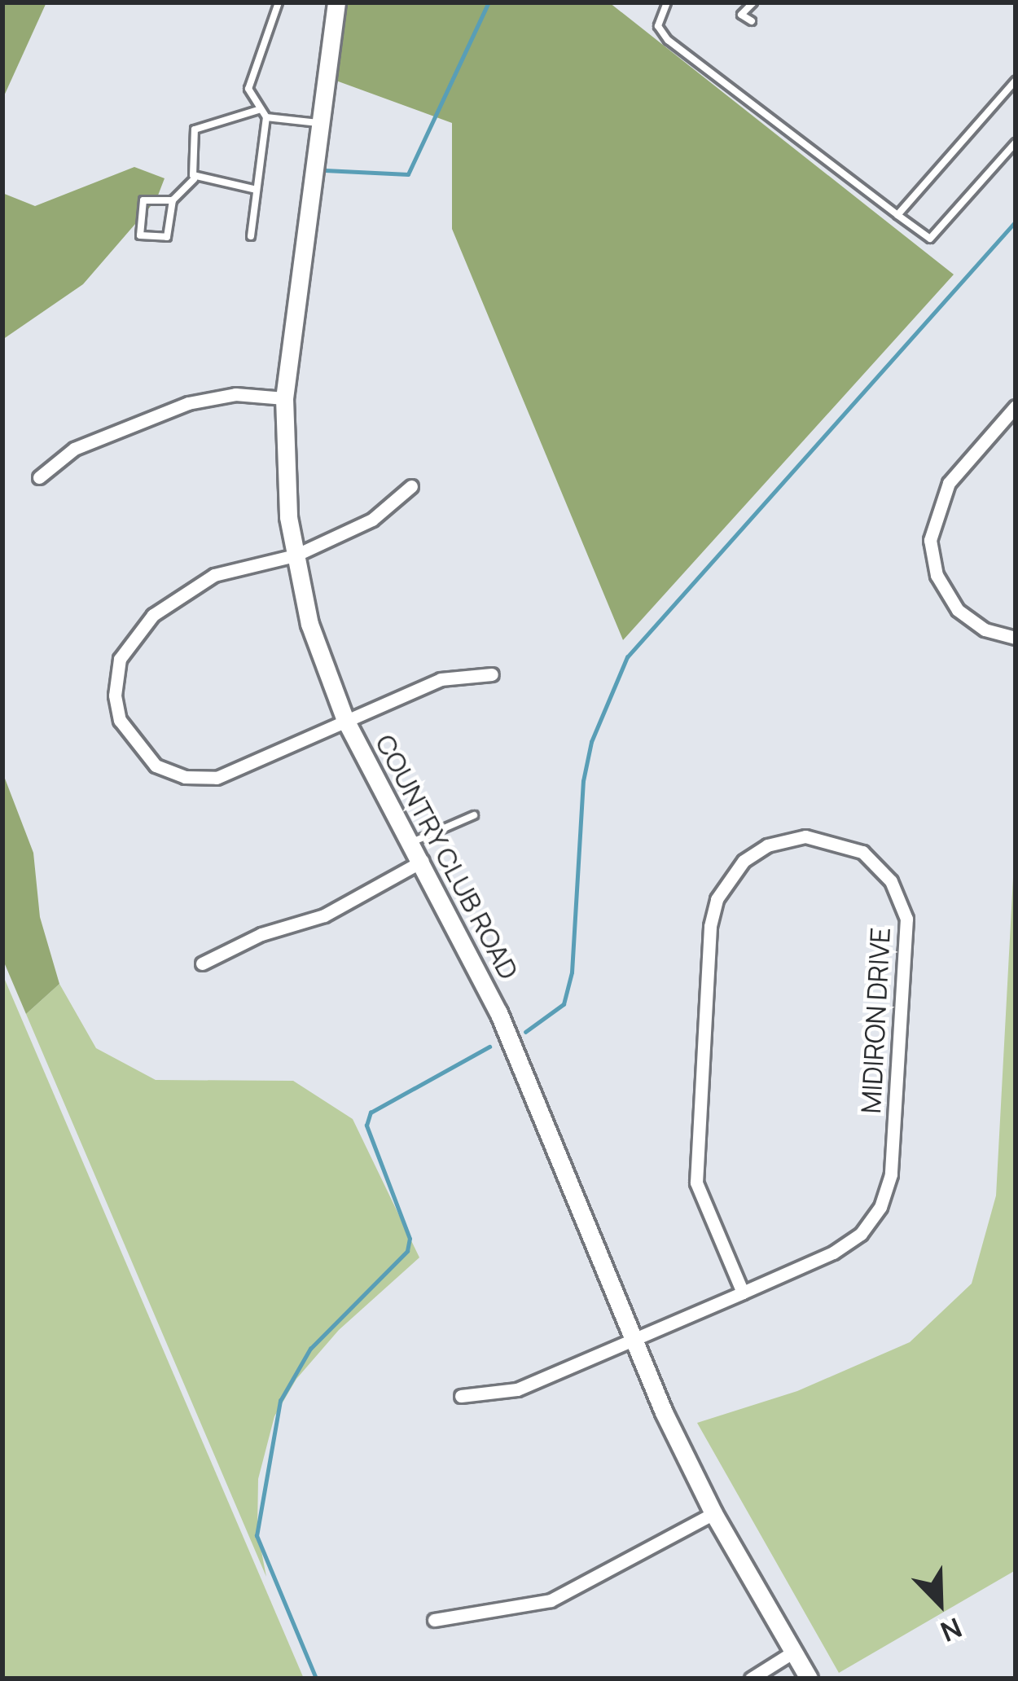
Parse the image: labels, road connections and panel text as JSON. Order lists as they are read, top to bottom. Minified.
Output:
{"streets":{"street":["COUNTRY CLUB ROAD","MIDIRON DRIVE"]},"crossings":[["COUNTRY CLUB ROAD","MIDIRON DRIVE"]],"north":"bottom right"}
